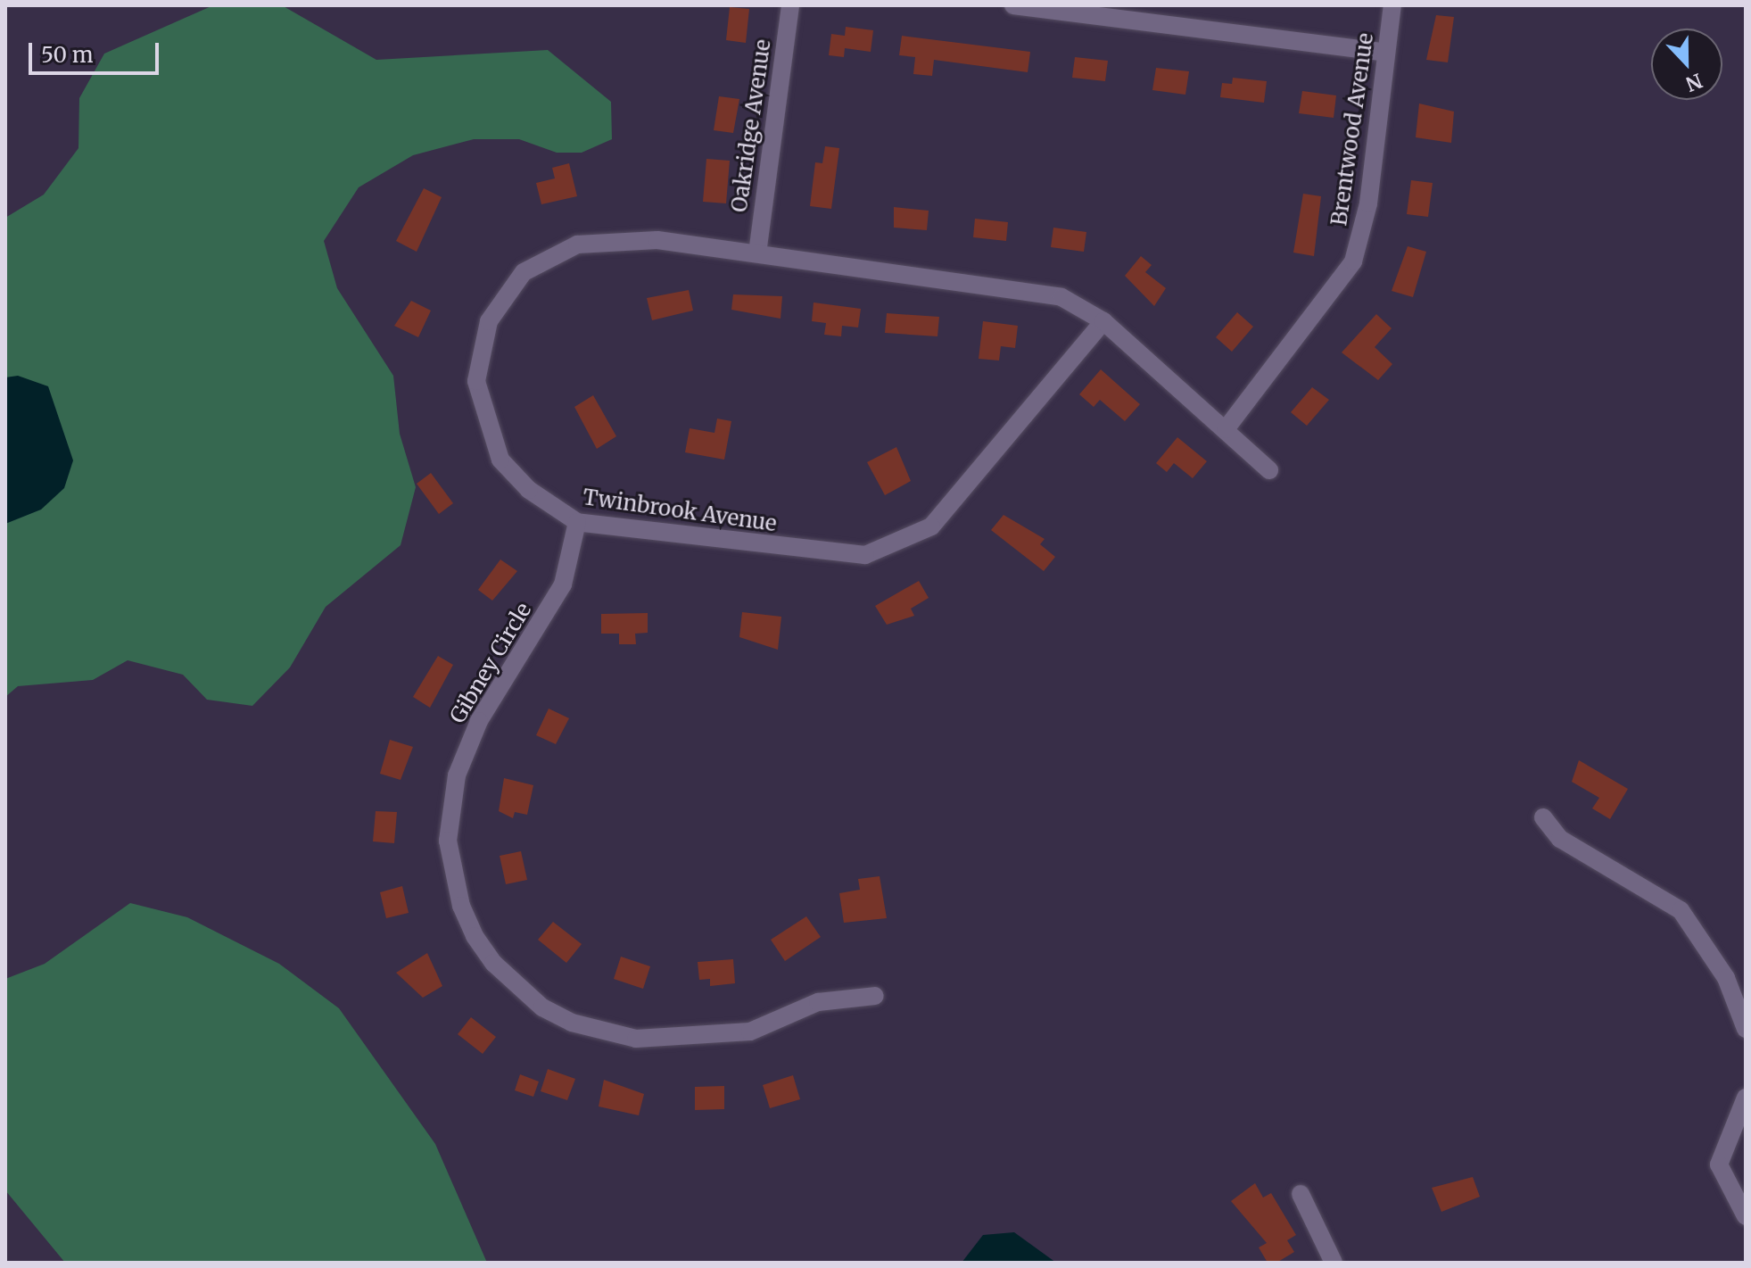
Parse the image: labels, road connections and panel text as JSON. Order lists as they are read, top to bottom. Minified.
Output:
{"streets":{"street":["Oakridge Avenue","Brentwood Avenue","Twinbrook Avenue","Gibney Circle"]},"crossings":[["Oakridge Avenue","Twinbrook Avenue"],["Brentwood Avenue","Twinbrook Avenue"],["Twinbrook Avenue","Gibney Circle"]],"scale_bar":"50 m","north":"bottom"}
